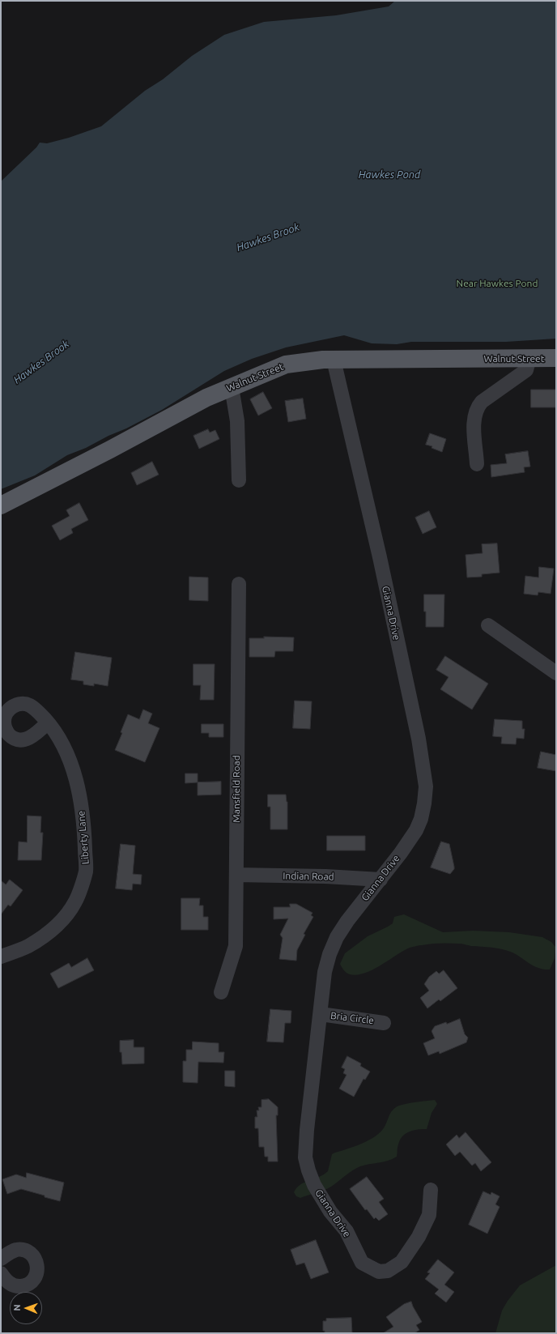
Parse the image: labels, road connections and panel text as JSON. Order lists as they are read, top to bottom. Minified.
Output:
{"streets":{"main road":["Walnut Street"],"street":["Gianna Drive","Mansfield Road","Liberty Lane","Indian Road","Bria Circle"]},"crossings":[["Walnut Street","Gianna Drive"],["Gianna Drive","Indian Road"],["Gianna Drive","Bria Circle"],["Mansfield Road","Indian Road"]],"water":["Hawkes Pond","Hawkes Brook"],"parks":["Near Hawkes Pond"],"north":"left"}
